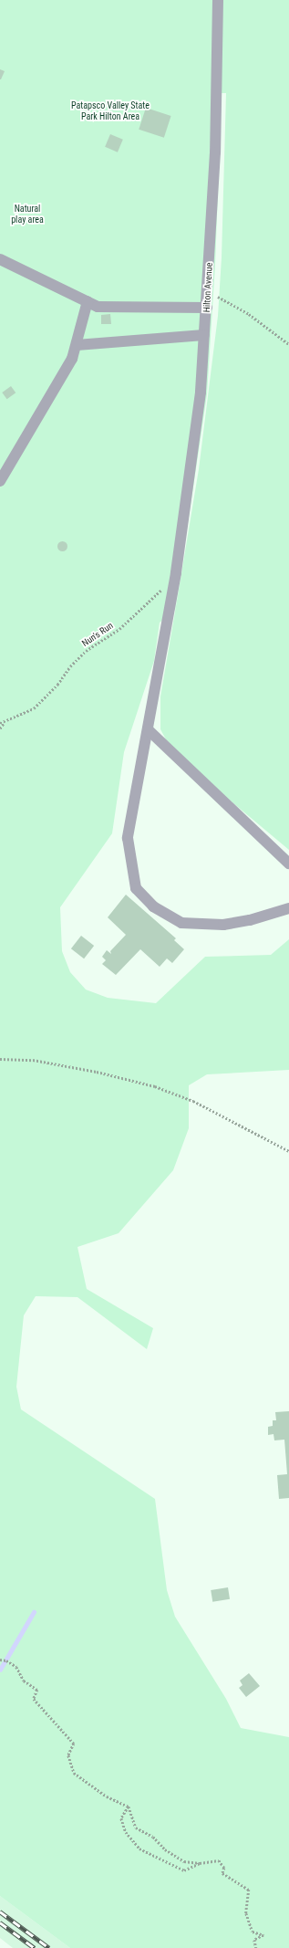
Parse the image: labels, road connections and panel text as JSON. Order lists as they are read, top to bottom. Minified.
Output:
{"streets":{"street":["Hilton Avenue"],"path":["Nun's Run"]},"crossings":[["Hilton Avenue","Nun's Run"]],"parks":["Patapsco Valley State Park Hilton Area","Natural play area"]}
